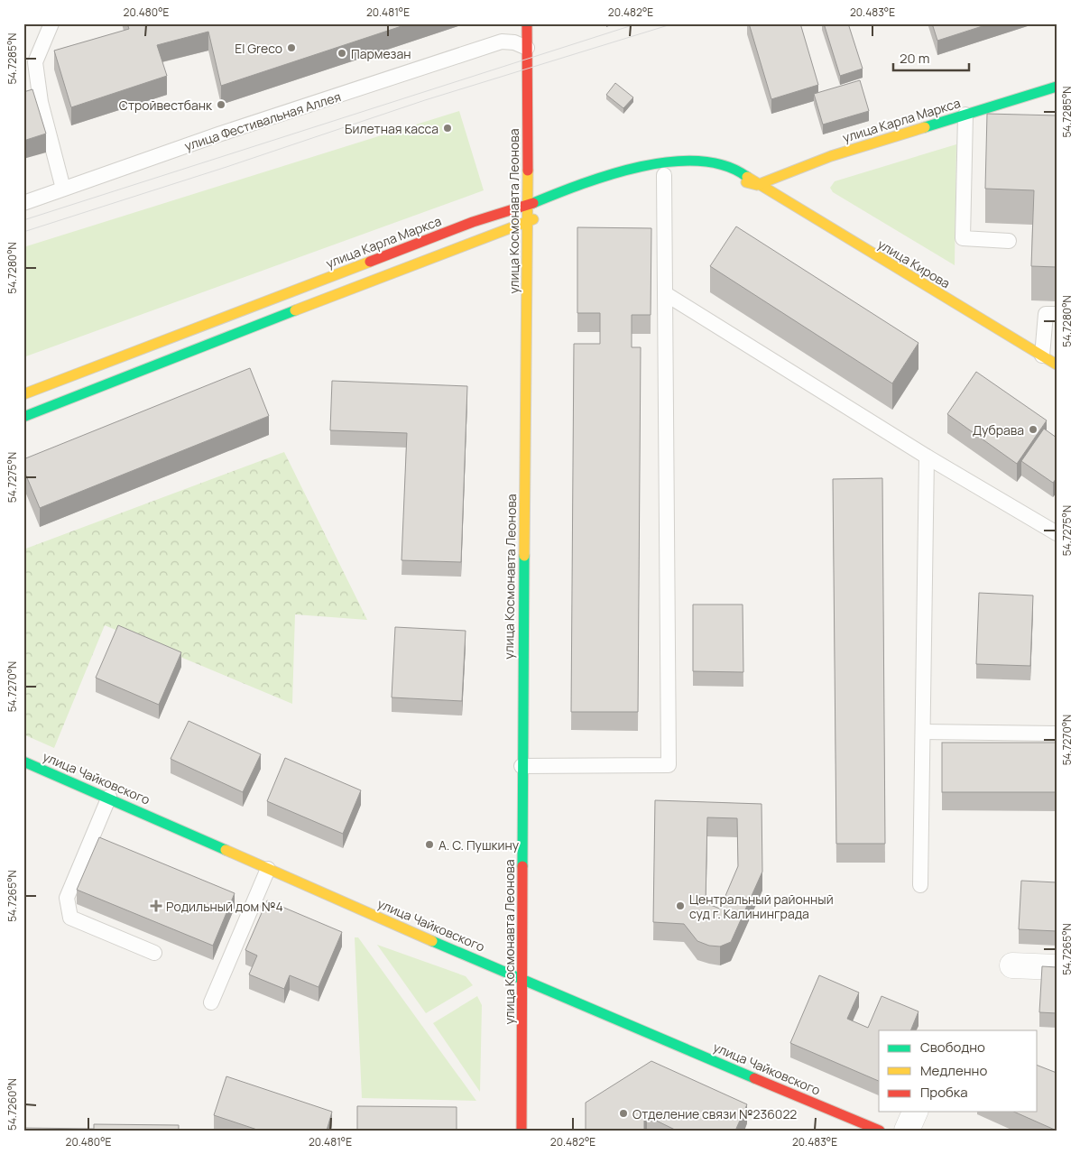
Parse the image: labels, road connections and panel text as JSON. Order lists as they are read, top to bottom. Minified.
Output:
{"streets":{"main road":["улица Карла Маркса","улица Космонавта Леонова","улица Кирова","улица Чайковского"],"lane":["улица Фестивальная Аллея"]},"crossings":[["улица Карла Маркса","улица Космонавта Леонова"],["улица Карла Маркса","улица Кирова"],["улица Фестивальная Аллея","улица Космонавта Леонова"],["улица Космонавта Леонова","улица Чайковского"]],"places":{"other":["El Greco","Пармезан","Стройвестбанк","Билетная касса","Дубрава","А. С. Пушкину","Центральный районный суд г. Калининграда","Отделение связи №236022"],"health":["Родильный дом №4"]},"legend":["Свободно","Медленно","Пробка"],"scale_bar":"20 m","coordinates":["20.480°E","20.481°E","20.482°E","20.483°E","54.7285°N","54.7280°N","54.7275°N","54.7270°N","54.7265°N","54.7260°N"]}
